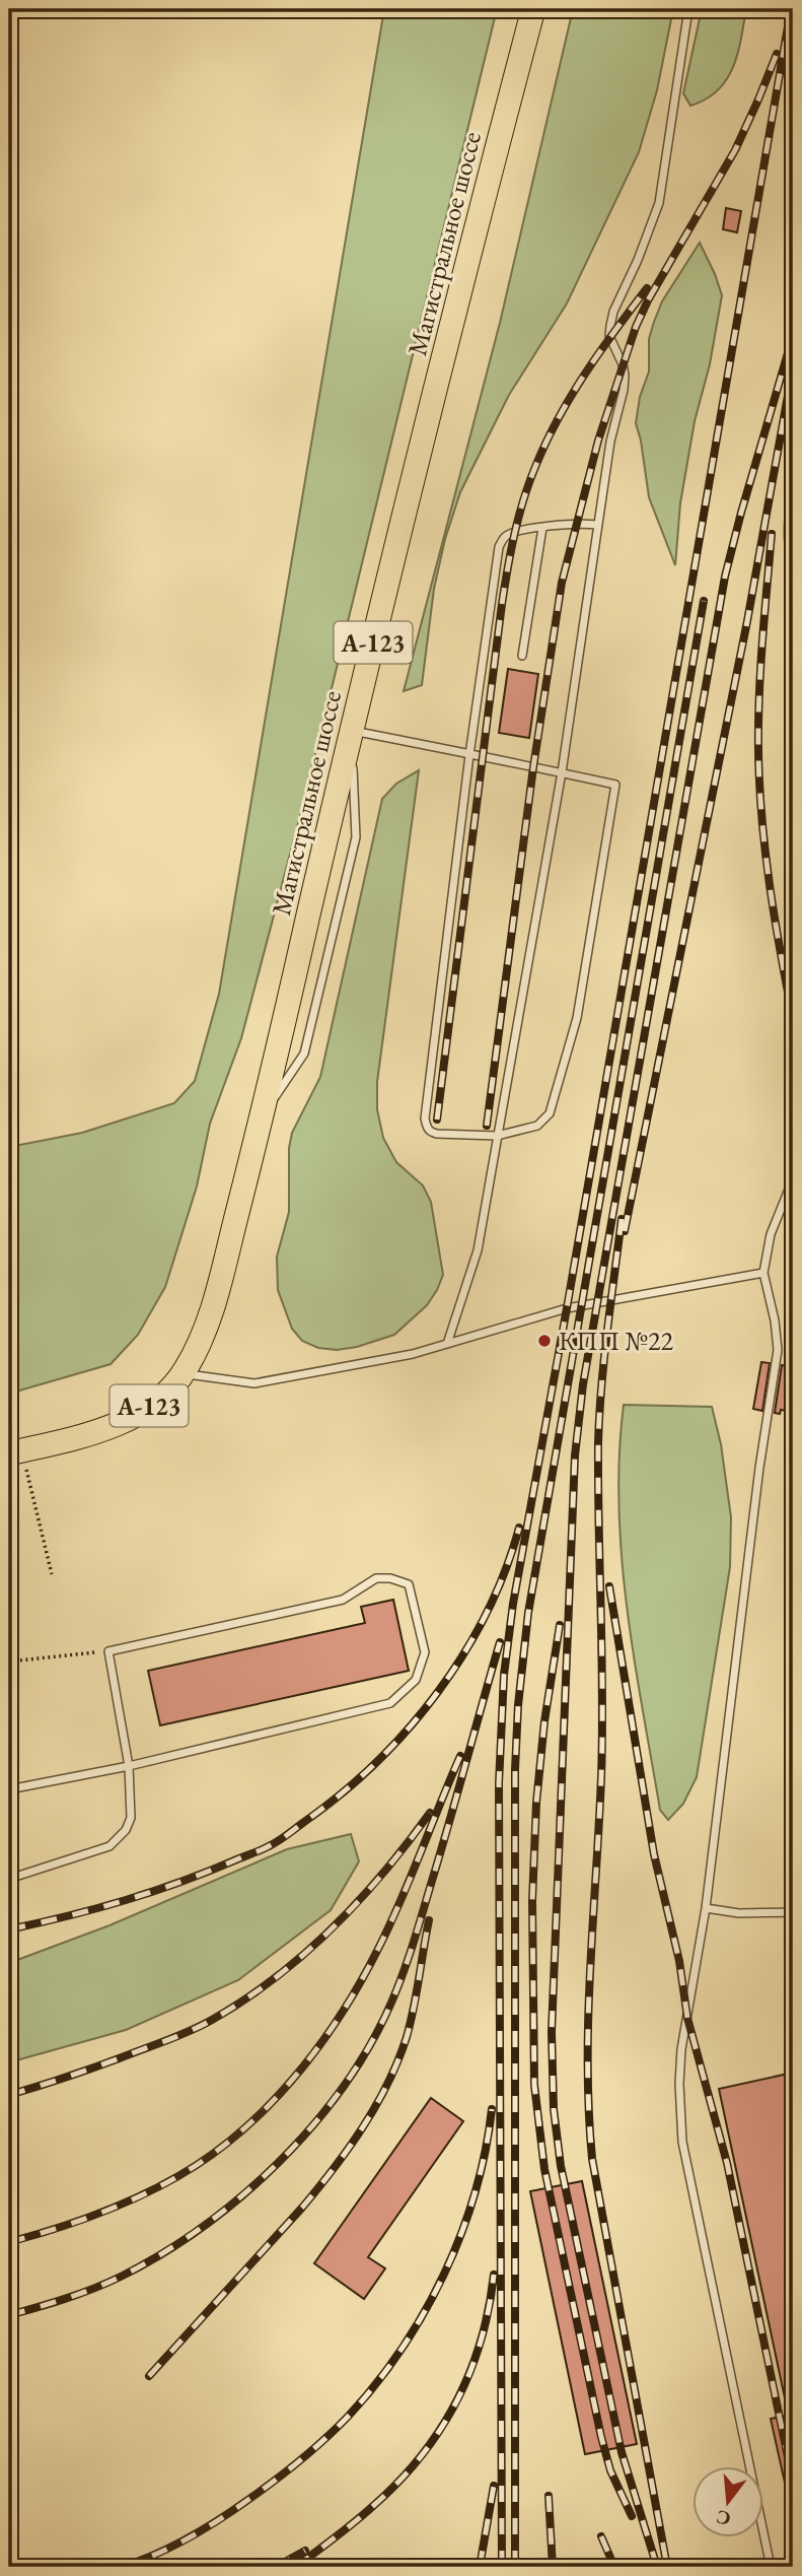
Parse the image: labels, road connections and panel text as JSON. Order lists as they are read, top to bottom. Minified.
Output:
{"streets":{"main road":["Магистральное шоссе","А-123"]},"places":["КПП №22"],"north":"bottom"}
